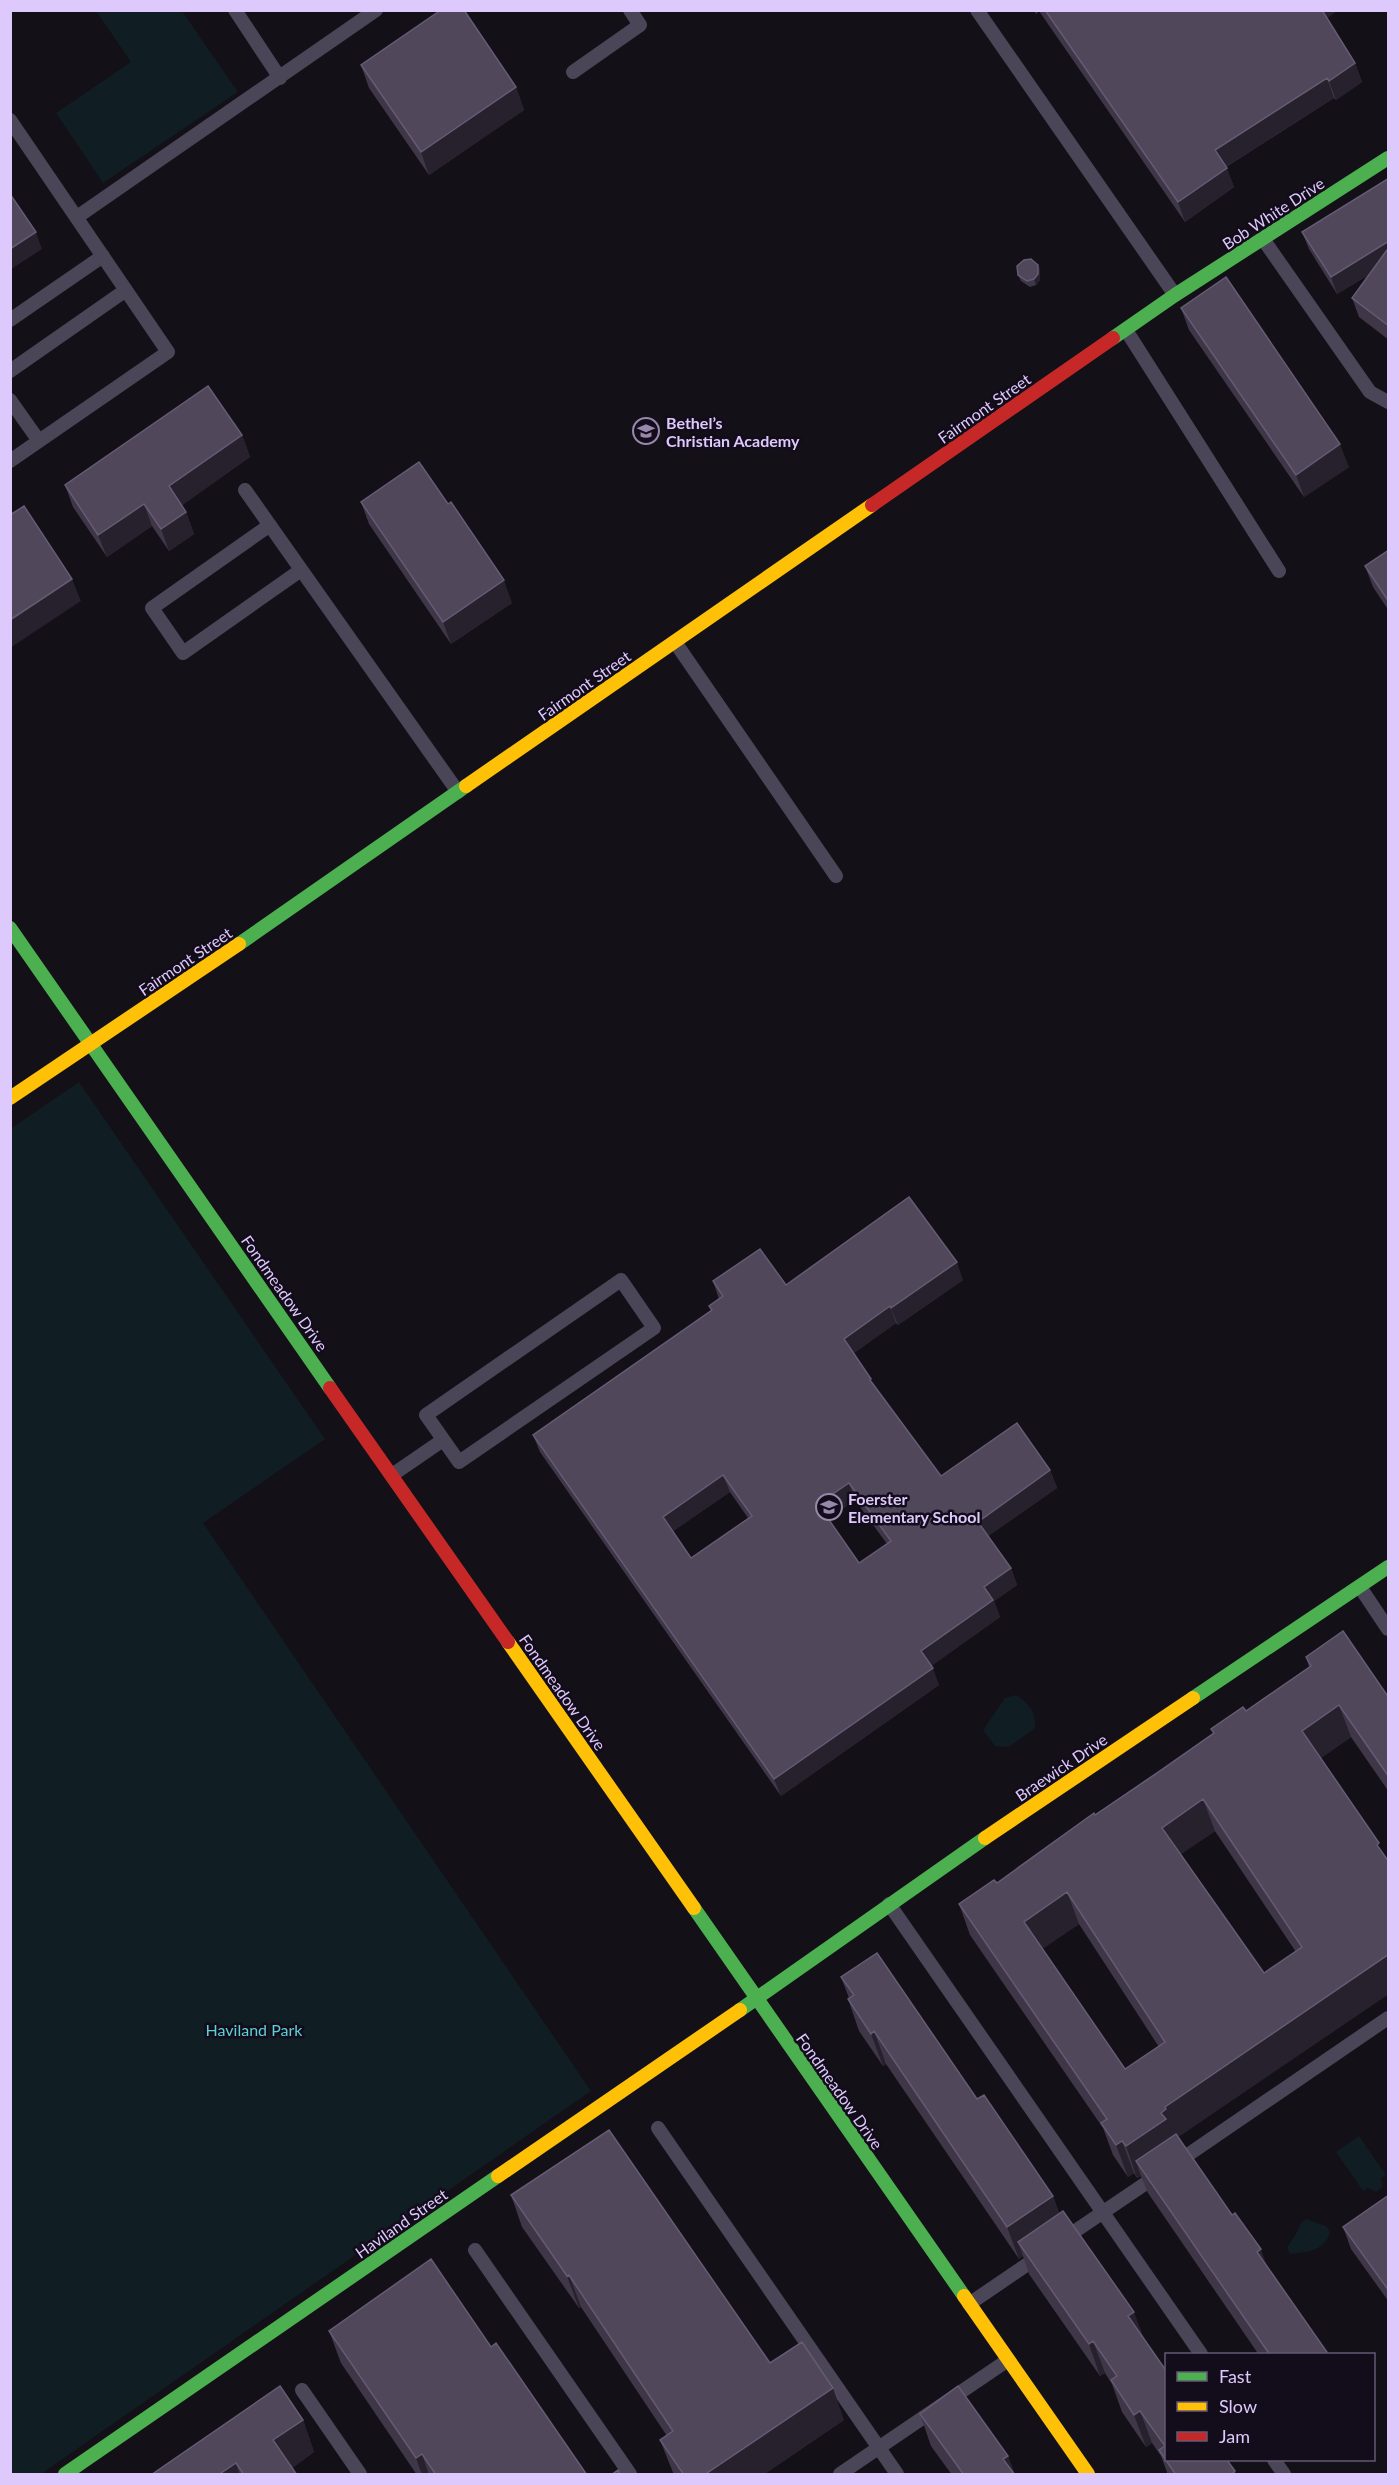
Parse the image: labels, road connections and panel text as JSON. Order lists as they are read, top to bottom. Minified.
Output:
{"streets":{"street":["Bob White Drive","Fairmont Street","Fondmeadow Drive","Braewick Drive","Haviland Street"]},"crossings":[["Bob White Drive","Fairmont Street"],["Fairmont Street","Fondmeadow Drive"],["Fondmeadow Drive","Braewick Drive"],["Fondmeadow Drive","Haviland Street"],["Braewick Drive","Haviland Street"]],"parks":["Haviland Park"],"places":{"school or university":["Bethel’s Christian Academy","Foerster Elementary School"]},"legend":["Fast","Slow","Jam"]}
